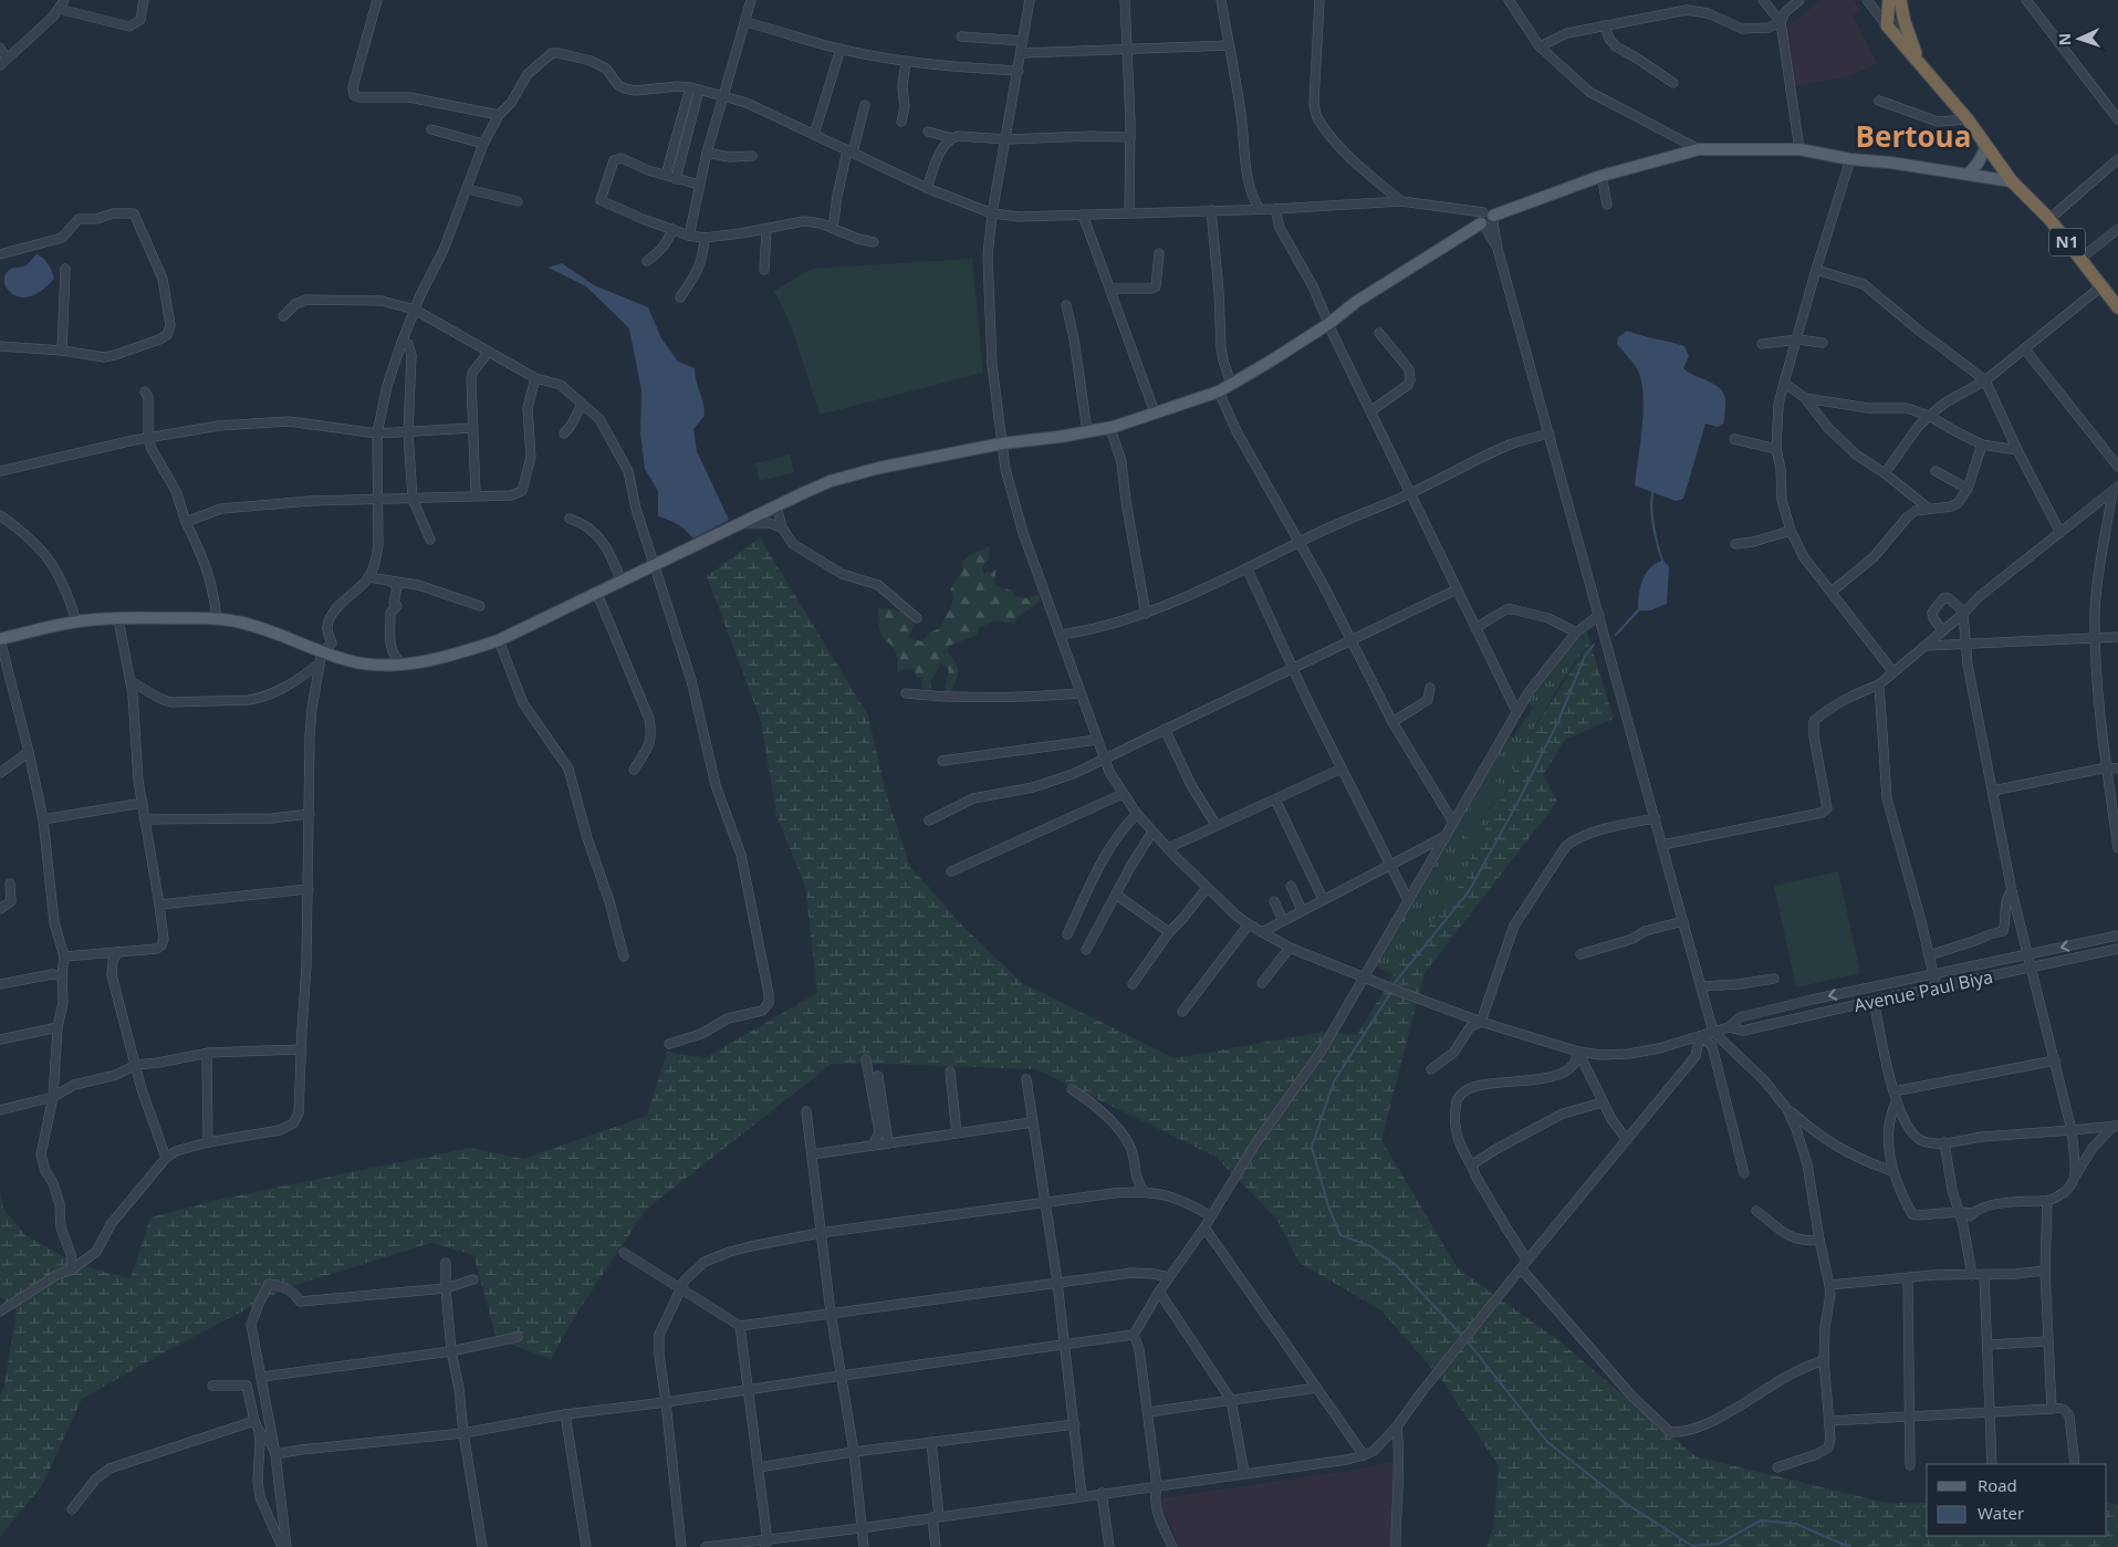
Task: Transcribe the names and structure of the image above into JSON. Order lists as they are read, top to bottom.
{
  "streets": {
    "highway": ["N1"],
    "street": ["Avenue Paul Biya"]
  },
  "districts": ["Bertoua"],
  "legend": ["Road", "Water"],
  "north": "left"
}
